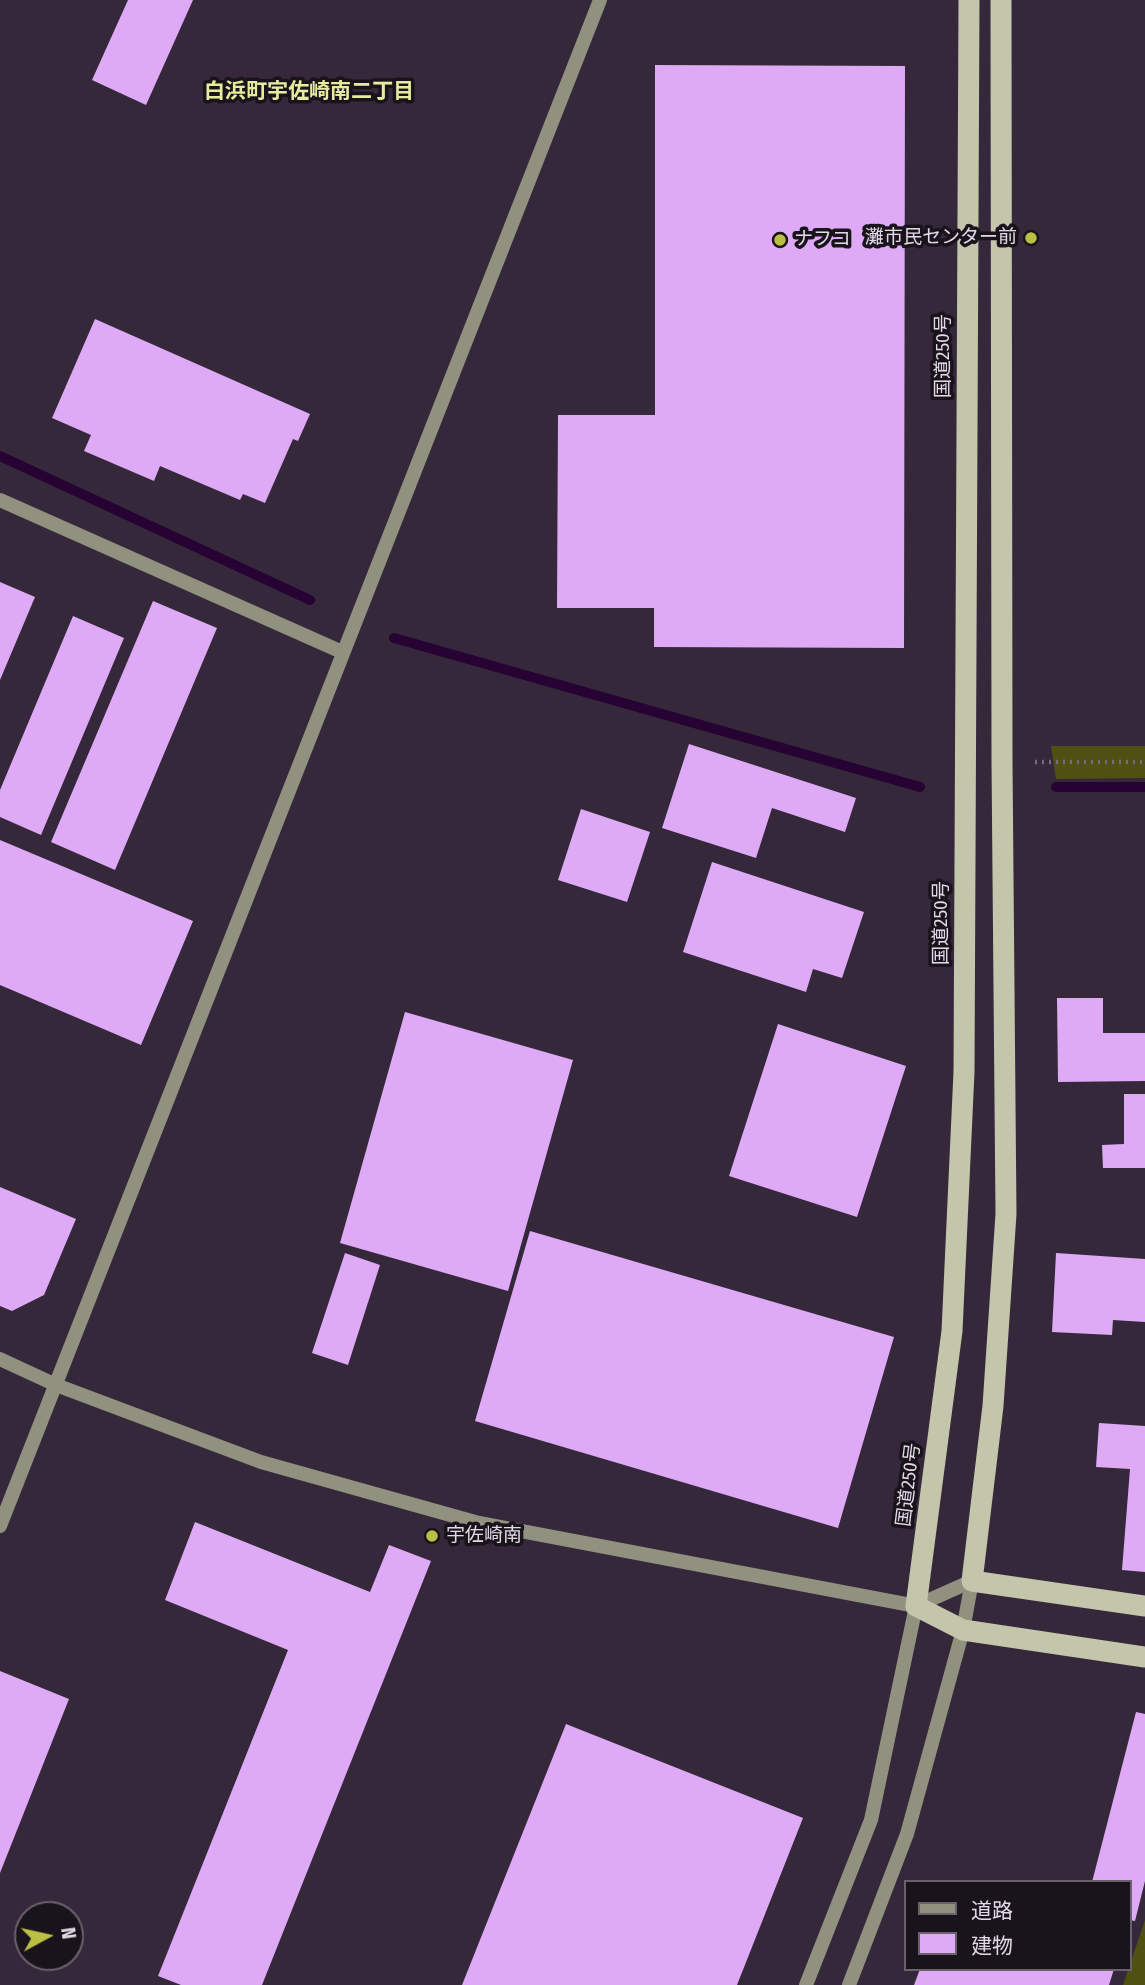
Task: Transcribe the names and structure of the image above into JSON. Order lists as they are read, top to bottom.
{
  "streets": {
    "highway": ["国道250号"]
  },
  "districts": ["白浜町宇佐崎南二丁目"],
  "places": ["灘市民センター前", "ナフコ", "宇佐崎南"],
  "legend": ["道路", "建物"],
  "north": "right"
}
